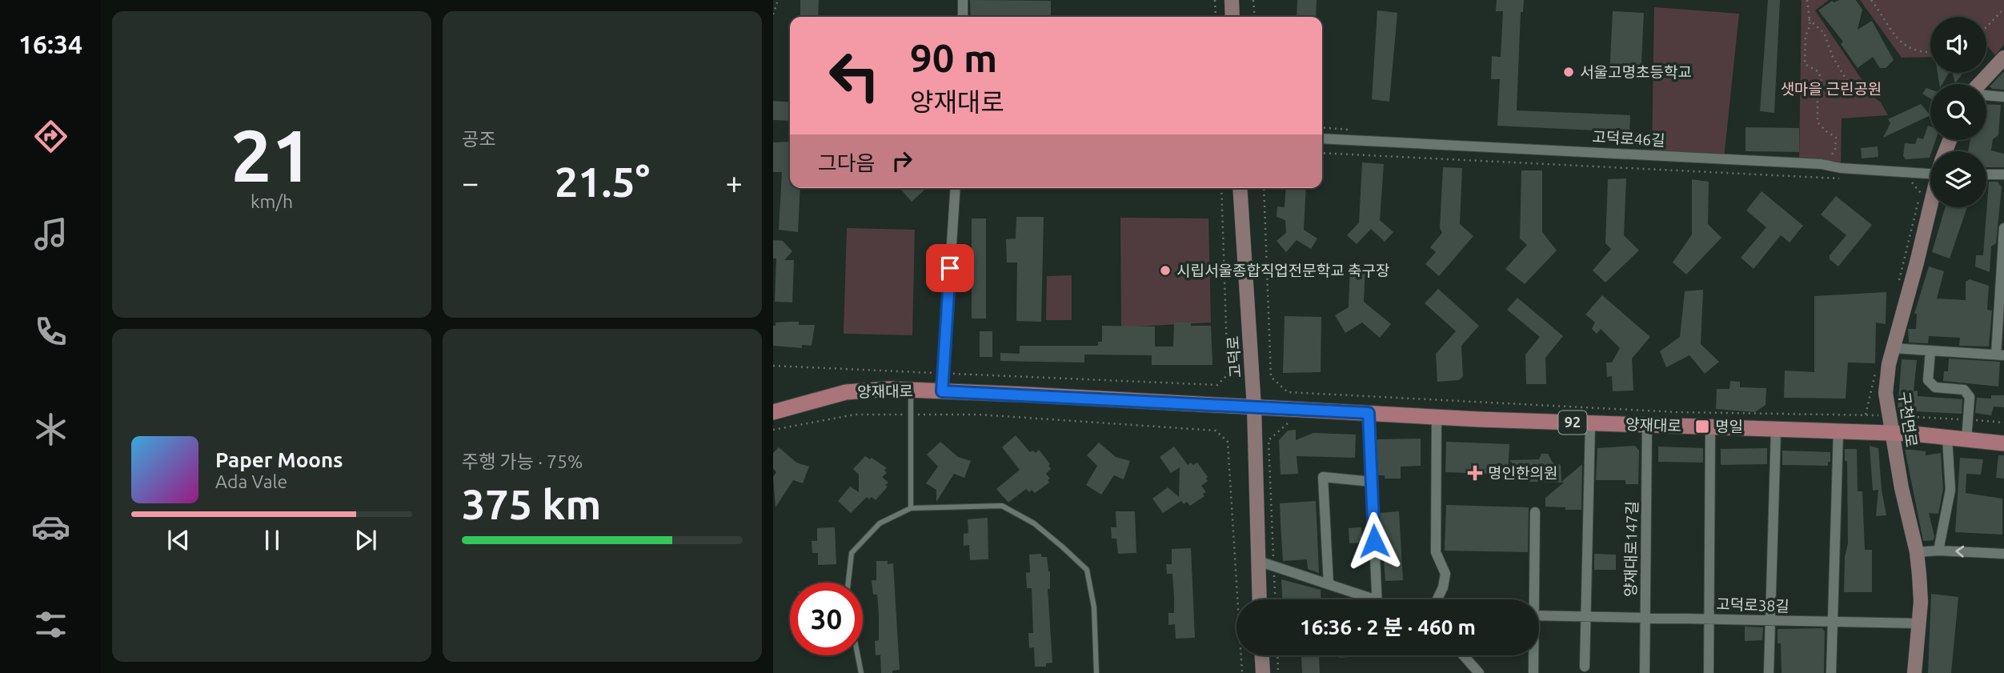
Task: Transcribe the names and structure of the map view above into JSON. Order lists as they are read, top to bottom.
{
  "streets": {
    "main road": [
      "고덕로",
      "양재대로",
      "구천면로",
      "92"
    ],
    "street": ["고덕로46길", "양재대로147길", "고덕로38길"]
  },
  "crossings": [
    ["고덕로", "양재대로"],
    ["양재대로", "구천면로"],
    ["양재대로", "양재대로147길"],
    ["구천면로", "고덕로38길"],
    ["양재대로147길", "고덕로38길"]
  ],
  "parks": ["샛마을 근린공원"],
  "places": {
    "other": ["서울고명초등학교", "시립서울종합직업전문학교 축구장"],
    "transit": ["명일"],
    "health": ["명인한의원"]
  },
  "page": {
    "tabs": "16:34",
    "tile": [
      ["21", "km/h"],
      "공조",
      ["주행 가능 · 75%", "375 km"]
    ],
    "turn": ["90 m", "양재대로"],
    "then": "그다음",
    "heat": ["−", "21.5°", "+"],
    "song": ["Paper Moons", "Ada Vale"],
    "limit": "30",
    "trip": "16:36 · 2 분 · 460 m"
  }
}
